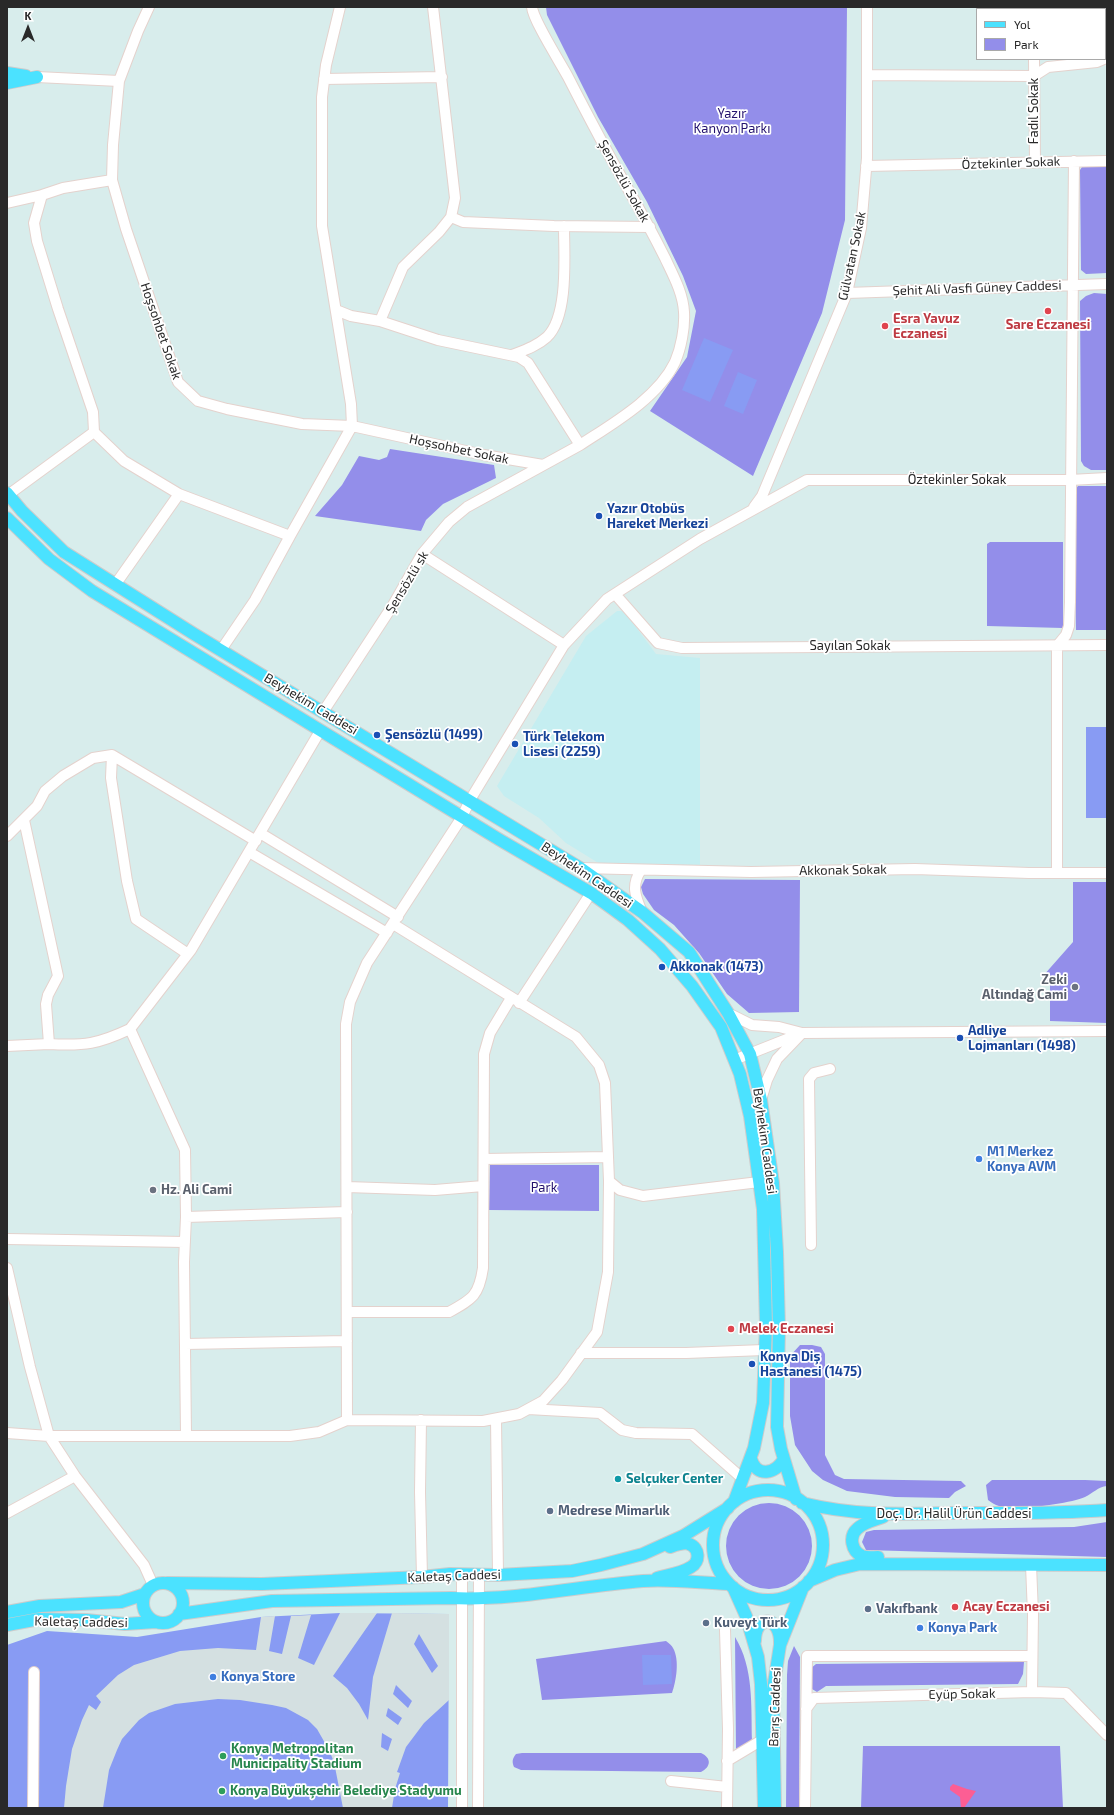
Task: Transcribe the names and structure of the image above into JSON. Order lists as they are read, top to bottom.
{
  "streets": {
    "main road": [
      "Beyhekim Caddesi",
      "Doç. Dr. Halil Ürün Caddesi",
      "Kaletaş Caddesi",
      "Barış Caddesi"
    ],
    "street": [
      "Fadıl Sokak",
      "Öztekinler Sokak",
      "Şensözlü Sokak",
      "Gülvatan Sokak",
      "Şehit Ali Vasfi Güney Caddesi",
      "Hoşsohbet Sokak",
      "Şensözlü sk",
      "Sayılan Sokak",
      "Akkonak Sokak",
      "Eyüp Sokak"
    ]
  },
  "crossings": [
    ["Fadıl Sokak", "Öztekinler Sokak"],
    ["Öztekinler Sokak", "Gülvatan Sokak"],
    ["Şensözlü Sokak", "Şensözlü sk"],
    ["Gülvatan Sokak", "Şehit Ali Vasfi Güney Caddesi"],
    ["Hoşsohbet Sokak", "Şensözlü sk"],
    ["Şensözlü sk", "Beyhekim Caddesi"],
    ["Beyhekim Caddesi", "Akkonak Sokak"],
    ["Beyhekim Caddesi", "Doç. Dr. Halil Ürün Caddesi"],
    ["Beyhekim Caddesi", "Kaletaş Caddesi"],
    ["Beyhekim Caddesi", "Barış Caddesi"],
    ["Doç. Dr. Halil Ürün Caddesi", "Kaletaş Caddesi"],
    ["Doç. Dr. Halil Ürün Caddesi", "Barış Caddesi"],
    ["Kaletaş Caddesi", "Barış Caddesi"]
  ],
  "parks": ["Yazır Kanyon Parkı", "Park"],
  "places": [
    "Sare Eczanesi",
    "Esra Yavuz Eczanesi",
    "Yazır Otobüs Hareket Merkezi",
    "Şensözlü (1499)",
    "Türk Telekom Lisesi (2259)",
    "Akkonak (1473)",
    "Zeki Altındağ Cami",
    "Adliye Lojmanları (1498)",
    "M1 Merkez Konya AVM",
    "Hz. Ali Cami",
    "Melek Eczanesi",
    "Konya Diş Hastanesi (1475)",
    "Selçuker Center",
    "Medrese Mimarlık",
    "Acay Eczanesi",
    "Vakıfbank",
    "Kuveyt Türk",
    "Konya Park",
    "Konya Store",
    "Konya Metropolitan Municipality Stadium",
    "Konya Büyükşehir Belediye Stadyumu"
  ],
  "legend": ["Yol", "Park"],
  "north": "top"
}
